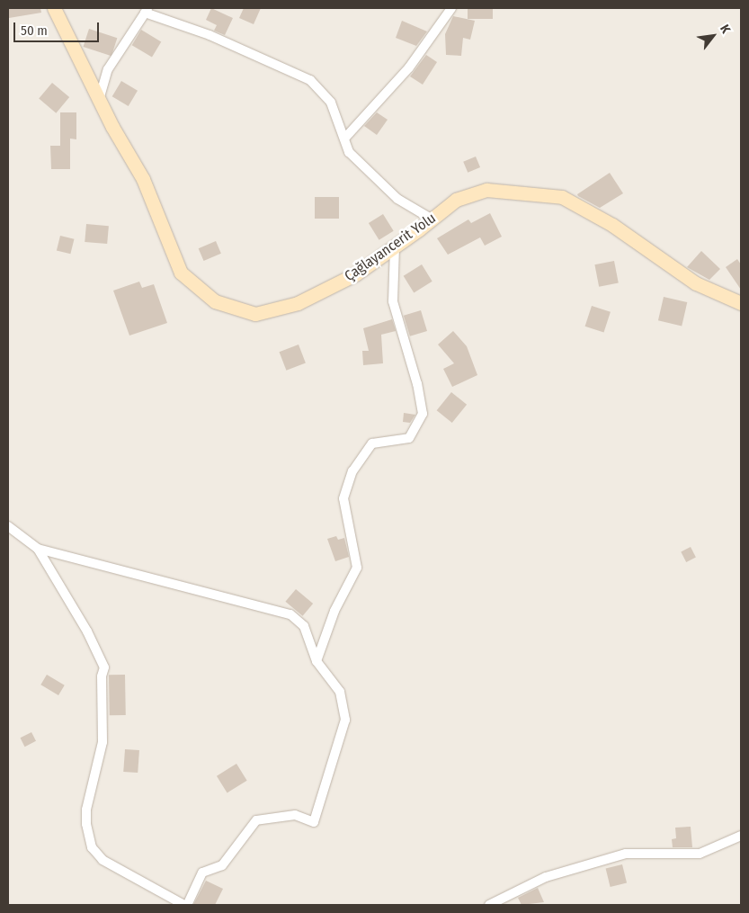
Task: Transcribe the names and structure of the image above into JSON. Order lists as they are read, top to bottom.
{
  "streets": {
    "main road": ["Çağlayancerit Yolu"]
  },
  "scale_bar": "50 m",
  "north": "top right"
}
